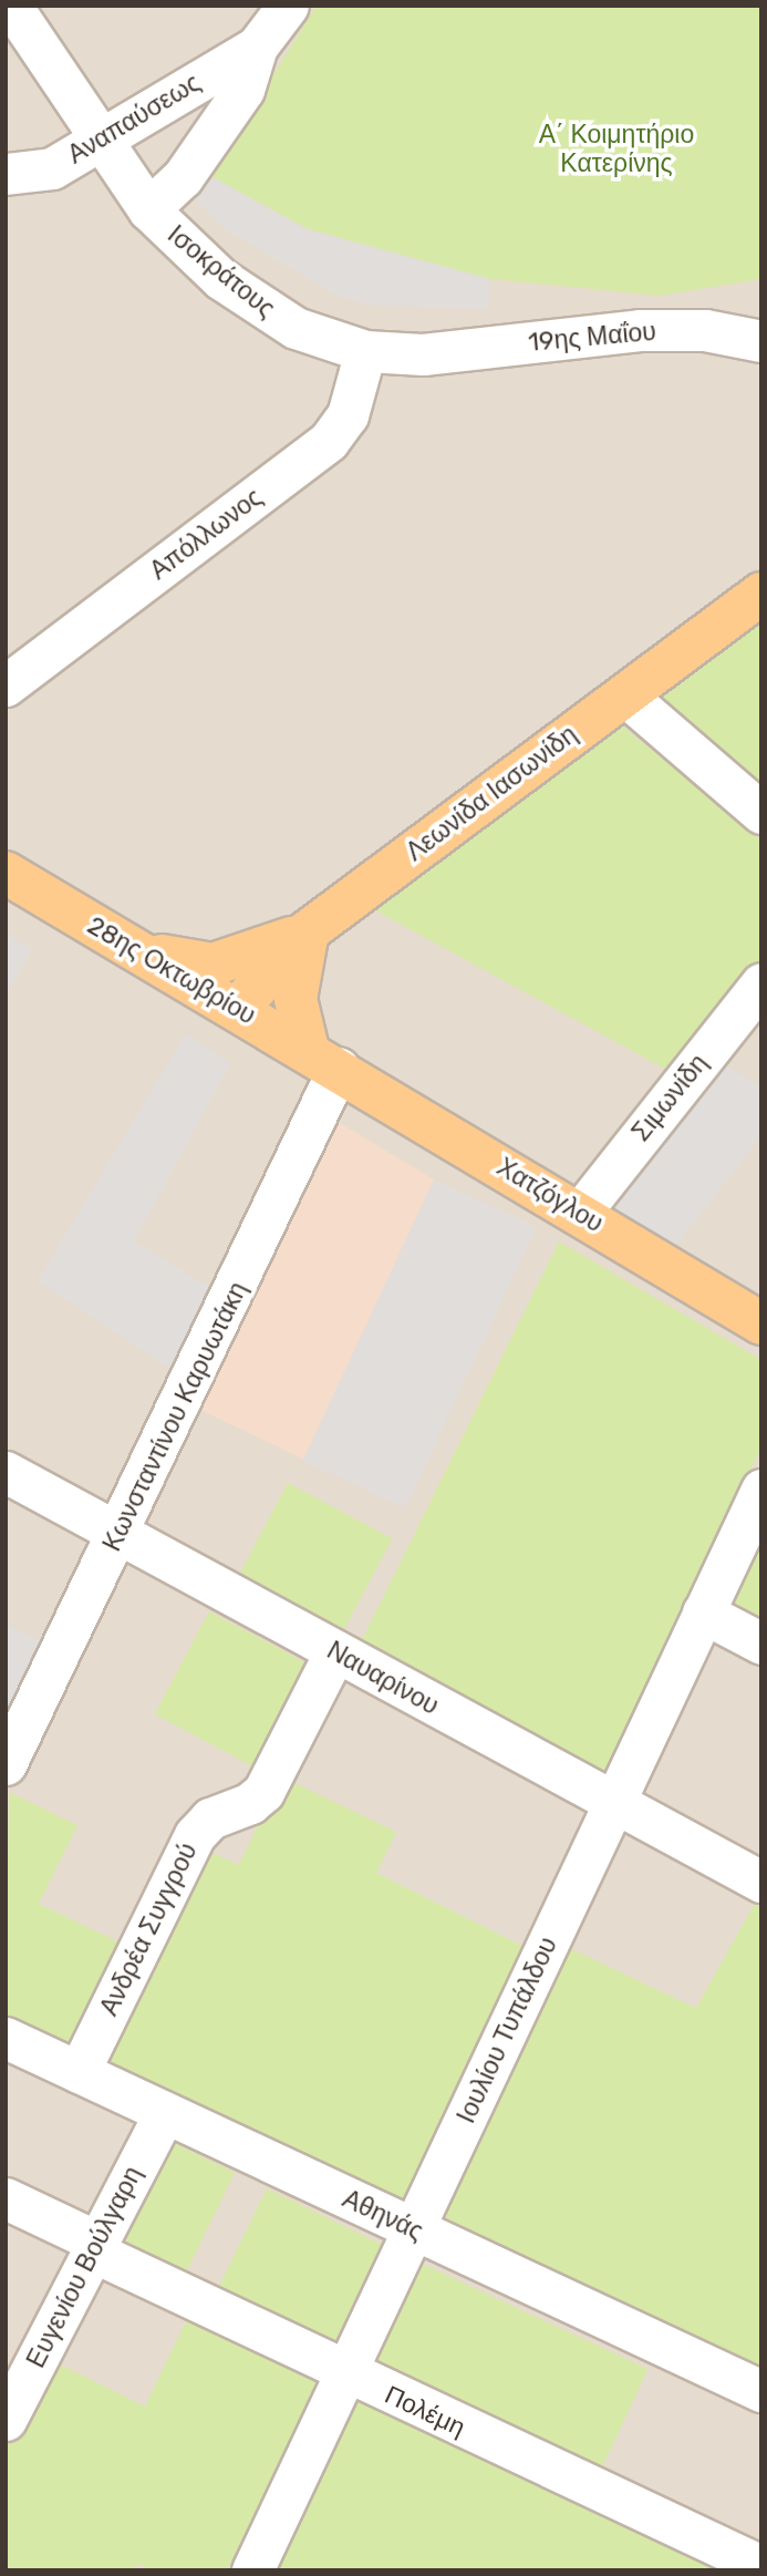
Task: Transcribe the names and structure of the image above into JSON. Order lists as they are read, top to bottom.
{
  "streets": {
    "main road": ["Λεωνίδα Ιασωνίδη", "28ης Οκτωβρίου", "Χατζόγλου"],
    "street": [
      "Αναπαύσεως",
      "Ισοκράτους",
      "19ης Μαΐου",
      "Απόλλωνος",
      "Σιμωνίδη",
      "Κωνσταντίνου Καρυωτάκη",
      "Ναυαρίνου",
      "Ανδρέα Συγγρού",
      "Ιουλίου Τυπάλδου",
      "Αθηνάς",
      "Ευγενίου Βούλγαρη",
      "Πολέμη"
    ]
  },
  "crossings": [
    ["Αναπαύσεως", "Ισοκράτους"],
    ["Ισοκράτους", "19ης Μαΐου"],
    ["Ισοκράτους", "Απόλλωνος"],
    ["Λεωνίδα Ιασωνίδη", "28ης Οκτωβρίου"],
    ["28ης Οκτωβρίου", "Χατζόγλου"],
    ["28ης Οκτωβρίου", "Κωνσταντίνου Καρυωτάκη"],
    ["Σιμωνίδη", "Χατζόγλου"],
    ["Χατζόγλου", "Κωνσταντίνου Καρυωτάκη"],
    ["Κωνσταντίνου Καρυωτάκη", "Ναυαρίνου"],
    ["Ναυαρίνου", "Ανδρέα Συγγρού"],
    ["Ναυαρίνου", "Ιουλίου Τυπάλδου"],
    ["Ανδρέα Συγγρού", "Αθηνάς"],
    ["Ιουλίου Τυπάλδου", "Αθηνάς"],
    ["Ιουλίου Τυπάλδου", "Πολέμη"],
    ["Αθηνάς", "Ευγενίου Βούλγαρη"],
    ["Ευγενίου Βούλγαρη", "Πολέμη"]
  ],
  "parks": ["Α΄ Κοιμητήριο Κατερίνης"]
}
